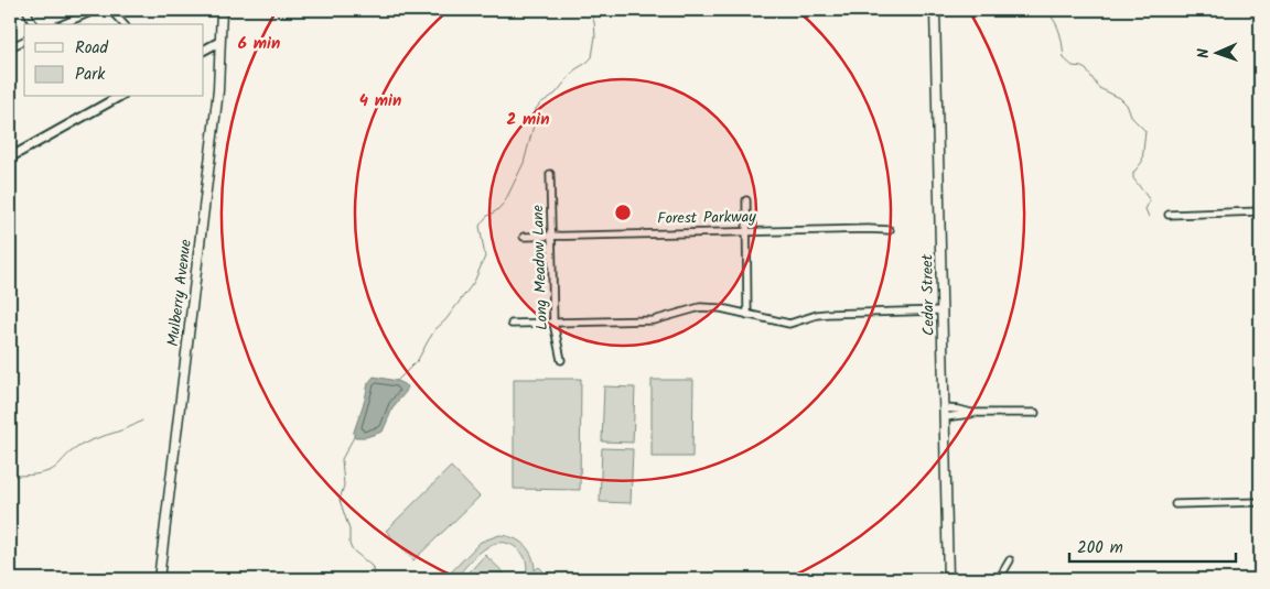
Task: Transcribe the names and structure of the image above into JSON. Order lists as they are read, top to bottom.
{
  "streets": {
    "main road": ["Mulberry Avenue", "Cedar Street"],
    "street": ["Forest Parkway", "Long Meadow Lane"]
  },
  "crossings": [
    ["Forest Parkway", "Long Meadow Lane"]
  ],
  "legend": ["Road", "Park"],
  "scale_bar": "200 m",
  "north": "left",
  "rings": ["6 min", "4 min", "2 min"]
}
